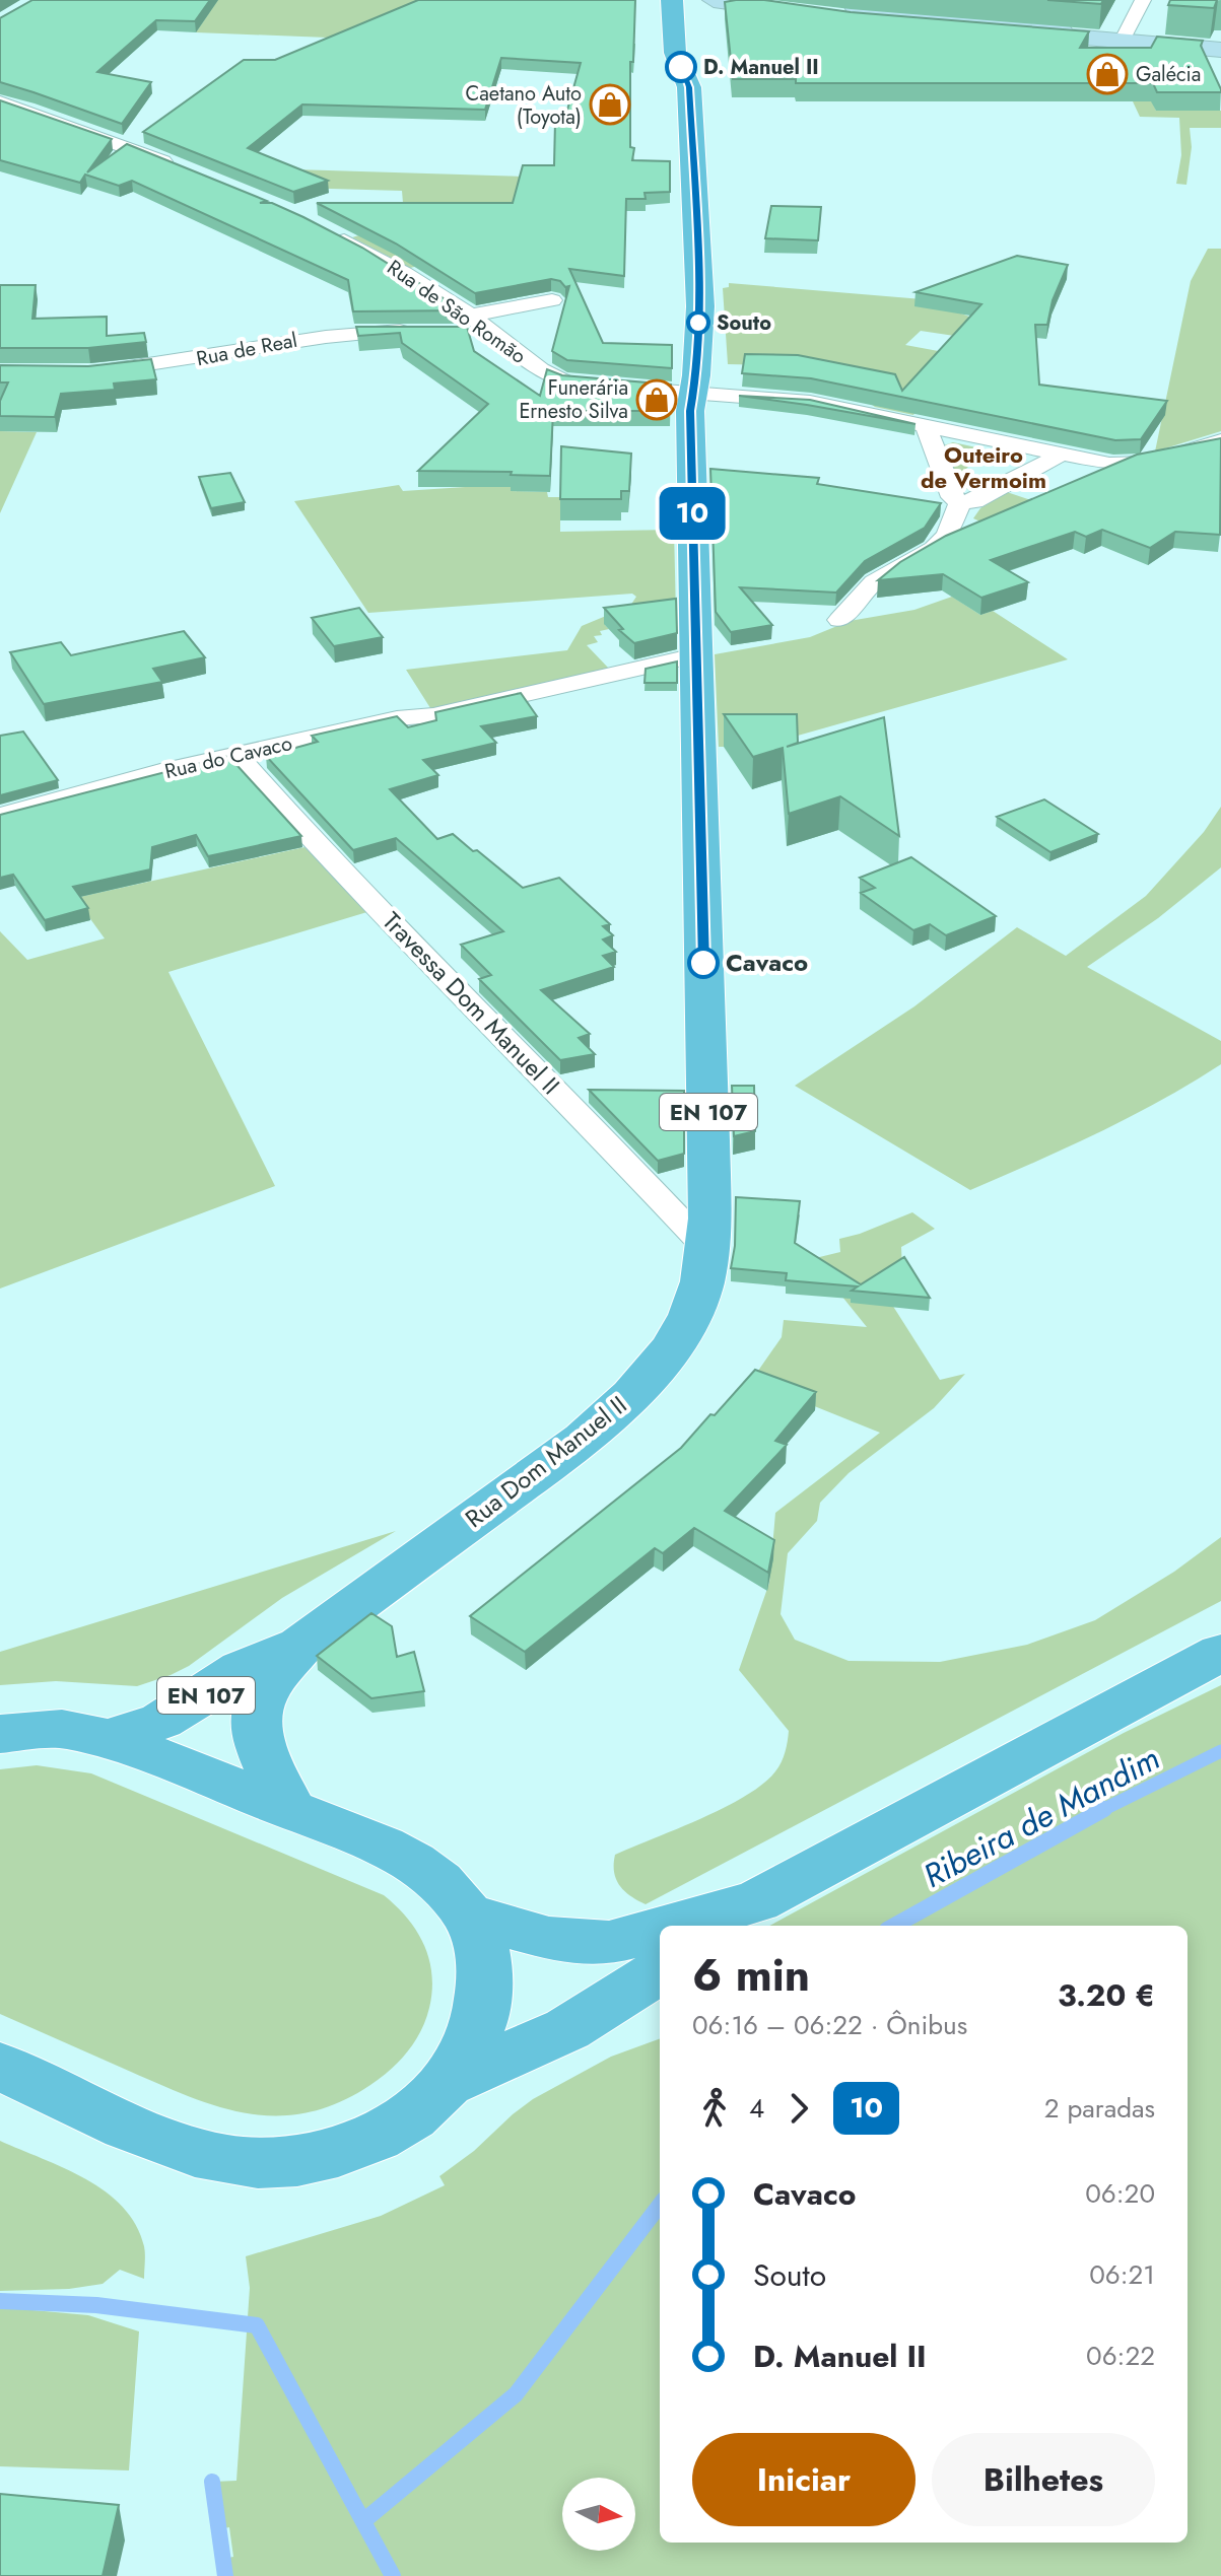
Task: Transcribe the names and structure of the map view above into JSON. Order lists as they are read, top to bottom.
{
  "streets": {
    "main road": ["EN 107", "Rua Dom Manuel II"],
    "street": [
      "Rua de São Romão",
      "Rua de Real",
      "Rua do Cavaco",
      "Travessa Dom Manuel II"
    ]
  },
  "crossings": [
    ["Rua de São Romão", "EN 107"],
    ["Rua de São Romão", "Rua Dom Manuel II"],
    ["Rua do Cavaco", "Travessa Dom Manuel II"],
    ["Rua do Cavaco", "Rua Dom Manuel II"],
    ["Travessa Dom Manuel II", "Rua Dom Manuel II"],
    ["EN 107", "Rua Dom Manuel II"]
  ],
  "districts": ["Outeiro de Vermoim"],
  "water": ["Ribeira de Mandim"],
  "places": {
    "other": ["D. Manuel II", "Souto", "Cavaco"],
    "shop": ["Galécia", "Caetano Auto (Toyota)", "Funerária Ernesto Silva"]
  },
  "lines": ["bus line 10"],
  "north": "right",
  "page": {
    "on_map": "10",
    "heading": ["6 min", "06:16 – 06:22 · Ônibus", "3.20 €"],
    "legs": ["4", "10", "2 paradas"],
    "list": [
      {
        "name": "Cavaco",
        "value": "06:20"
      },
      {
        "name": "Souto",
        "value": "06:21"
      },
      {
        "name": "D. Manuel II",
        "value": "06:22"
      }
    ],
    "buttons": ["Iniciar", "Bilhetes"]
  }
}
